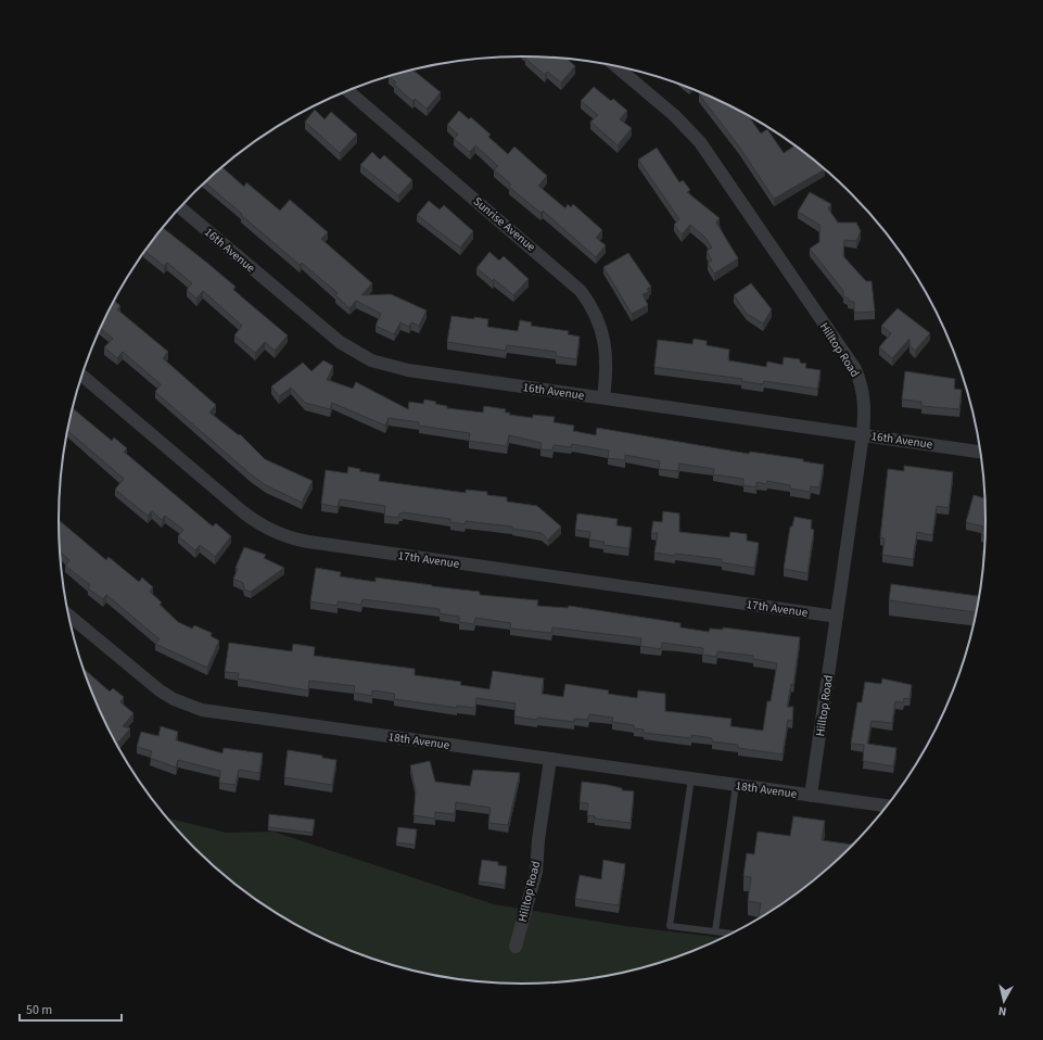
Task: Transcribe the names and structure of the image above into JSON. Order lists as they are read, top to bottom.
{
  "streets": {
    "street": [
      "Sunrise Avenue",
      "16th Avenue",
      "Hilltop Road",
      "17th Avenue",
      "18th Avenue"
    ]
  },
  "crossings": [
    ["Sunrise Avenue", "16th Avenue"],
    ["16th Avenue", "Hilltop Road"],
    ["Hilltop Road", "17th Avenue"],
    ["Hilltop Road", "18th Avenue"]
  ],
  "scale_bar": "50 m",
  "north": "bottom"
}
